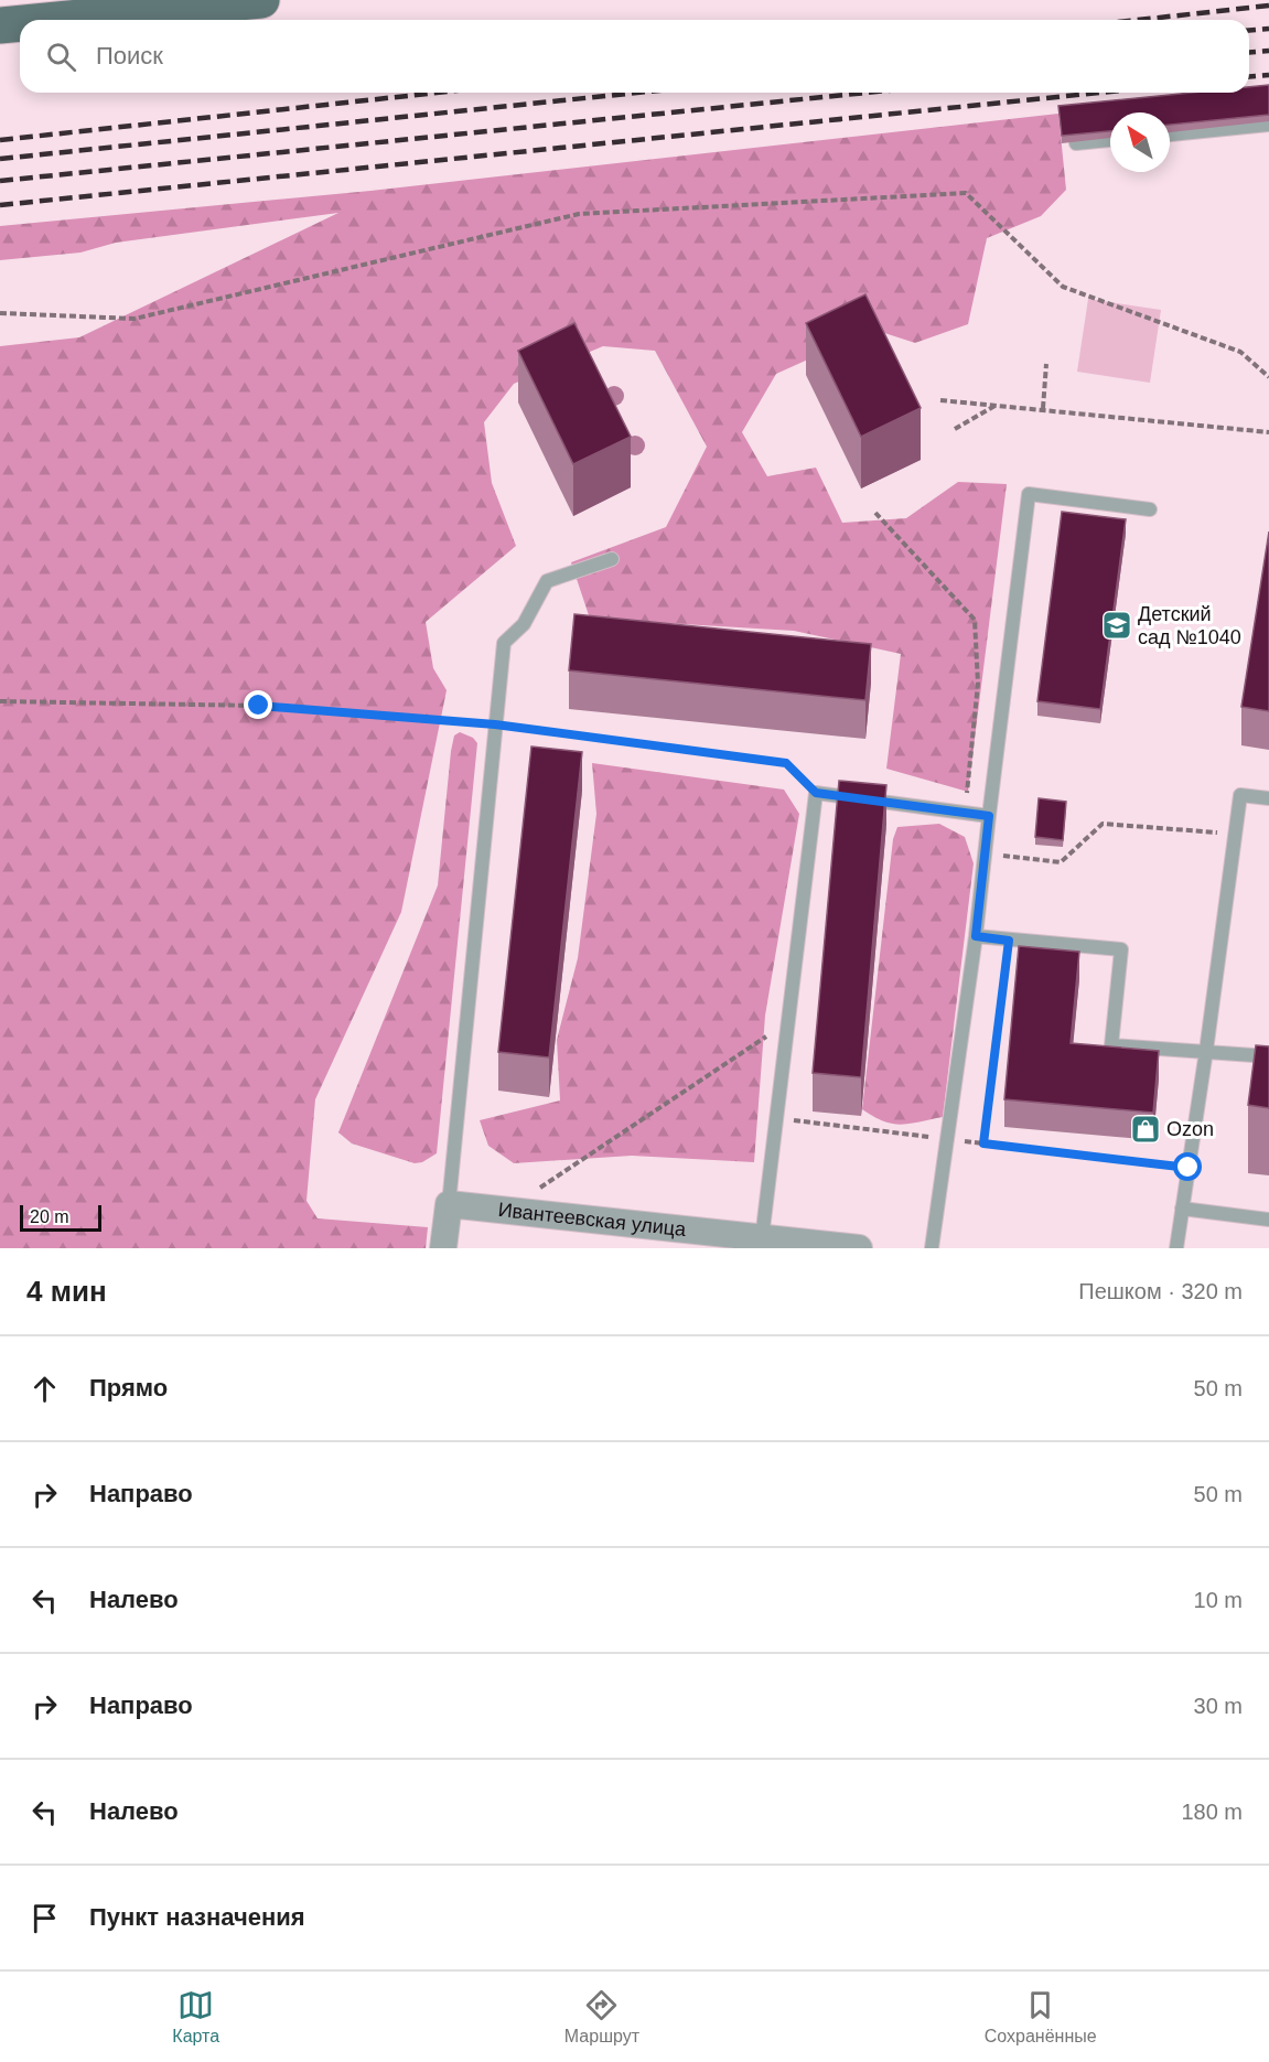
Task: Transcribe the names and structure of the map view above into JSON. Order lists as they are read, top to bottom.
{
  "streets": {
    "street": ["Ивантеевская улица"]
  },
  "places": {
    "school or university": ["Детский сад №1040"],
    "shop": ["Ozon"]
  },
  "scale_bar": "20 m",
  "north": "top left",
  "page": {
    "search": "Поиск",
    "scale": "20 m",
    "heading": ["4 мин", "Пешком · 320 m"],
    "list": [
      ["Прямо", "50 m"],
      ["Направо", "50 m"],
      ["Налево", "10 m"],
      ["Направо", "30 m"],
      ["Налево", "180 m"],
      "Пункт назначения"
    ],
    "nav": ["Карта", "Маршрут", "Сохранённые"]
  }
}
